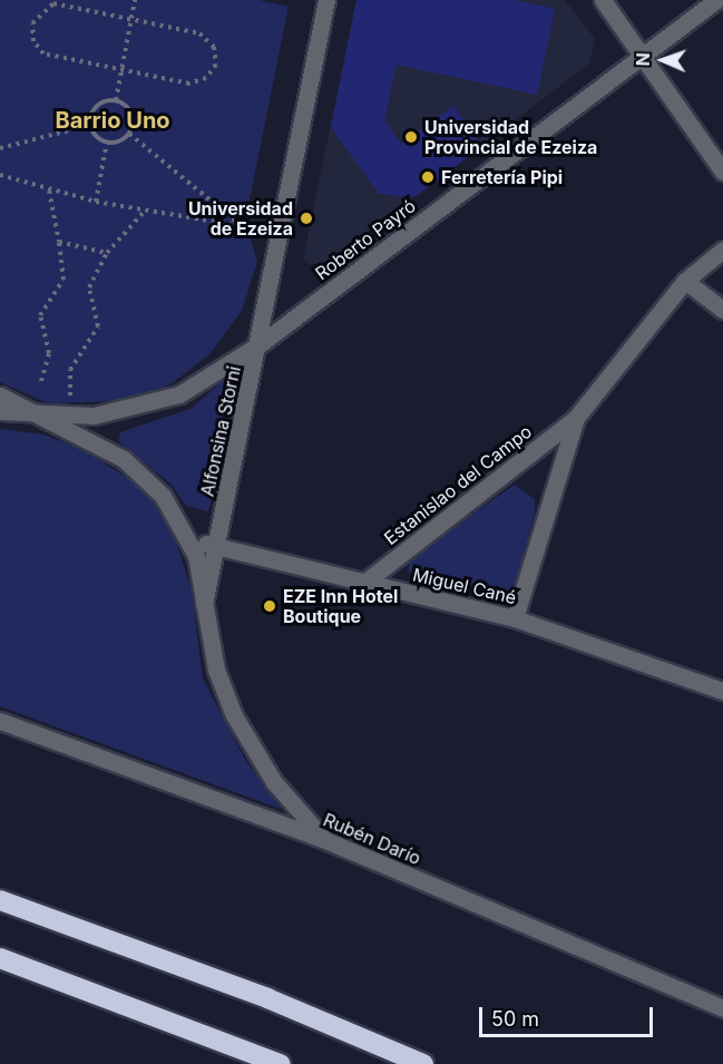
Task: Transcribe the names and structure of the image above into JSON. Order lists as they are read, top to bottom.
{
  "streets": {
    "street": [
      "Roberto Payró",
      "Alfonsina Storni",
      "Estanislao del Campo",
      "Miguel Cané",
      "Rubén Darío"
    ]
  },
  "crossings": [
    ["Roberto Payró", "Alfonsina Storni"],
    ["Alfonsina Storni", "Miguel Cané"],
    ["Alfonsina Storni", "Rubén Darío"],
    ["Estanislao del Campo", "Miguel Cané"]
  ],
  "districts": ["Barrio Uno"],
  "places": [
    "Universidad Provincial de Ezeiza",
    "Ferretería Pipi",
    "Universidad de Ezeiza",
    "EZE Inn Hotel Boutique"
  ],
  "scale_bar": "50 m",
  "north": "left"
}
